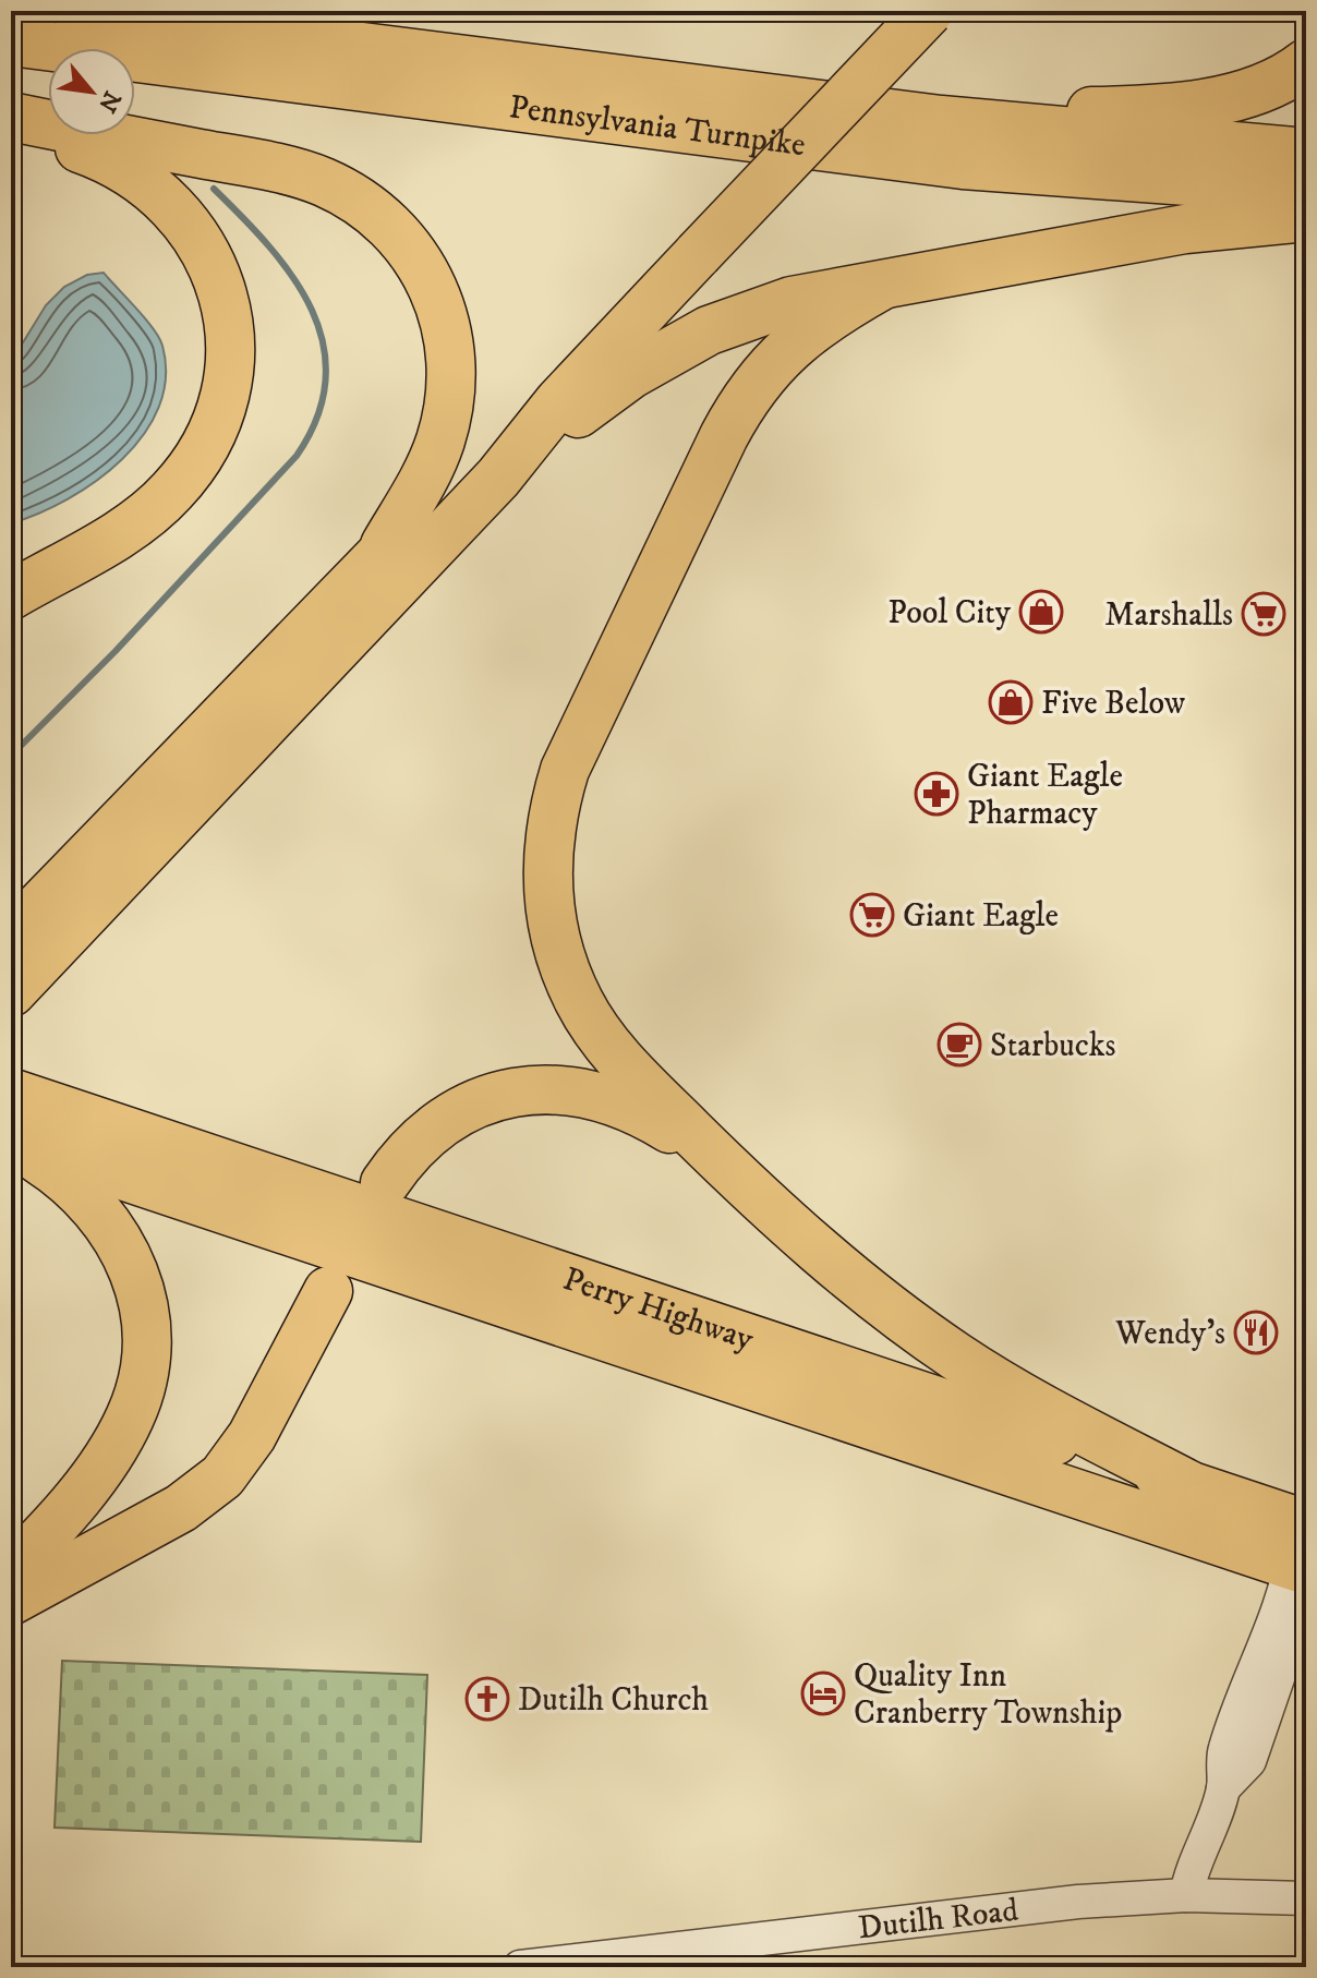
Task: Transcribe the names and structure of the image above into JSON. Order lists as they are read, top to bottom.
{
  "streets": {
    "highway": ["Pennsylvania Turnpike", "Perry Highway"],
    "street": ["Dutilh Road"]
  },
  "places": {
    "shop": ["Pool City", "Five Below"],
    "supermarket": ["Marshalls", "Giant Eagle"],
    "pharmacy": ["Giant Eagle Pharmacy"],
    "cafe": ["Starbucks"],
    "restaurant": ["Wendy's"],
    "hotel": ["Quality Inn Cranberry Township"],
    "church": ["Dutilh Church"]
  },
  "north": "bottom right"
}
